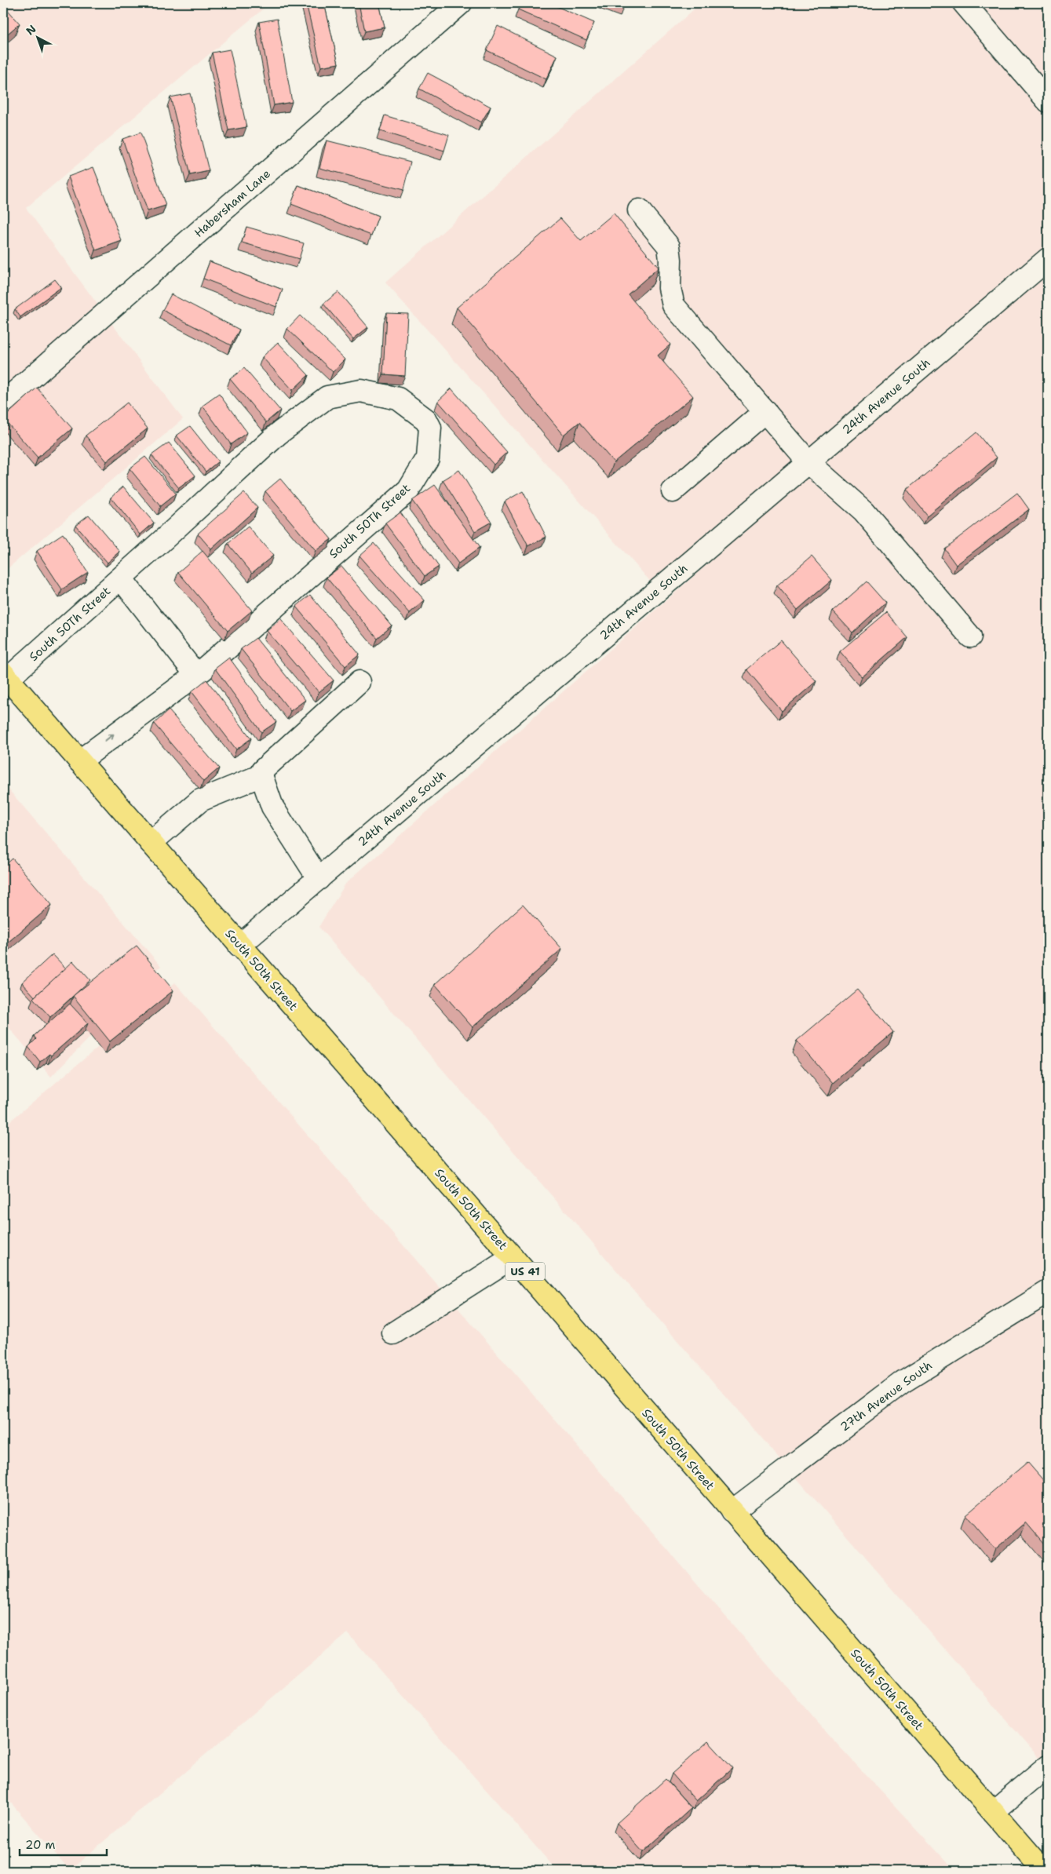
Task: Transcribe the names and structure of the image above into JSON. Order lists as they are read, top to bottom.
{
  "streets": {
    "main road": ["South 50th Street", "US 41"],
    "street": [
      "Habersham Lane",
      "24th Avenue South",
      "South 50Th Street",
      "27th Avenue South"
    ]
  },
  "crossings": [
    ["24th Avenue South", "South 50th Street"],
    ["South 50Th Street", "South 50th Street"],
    ["South 50th Street", "27th Avenue South"]
  ],
  "scale_bar": "20 m",
  "north": "top left"
}
